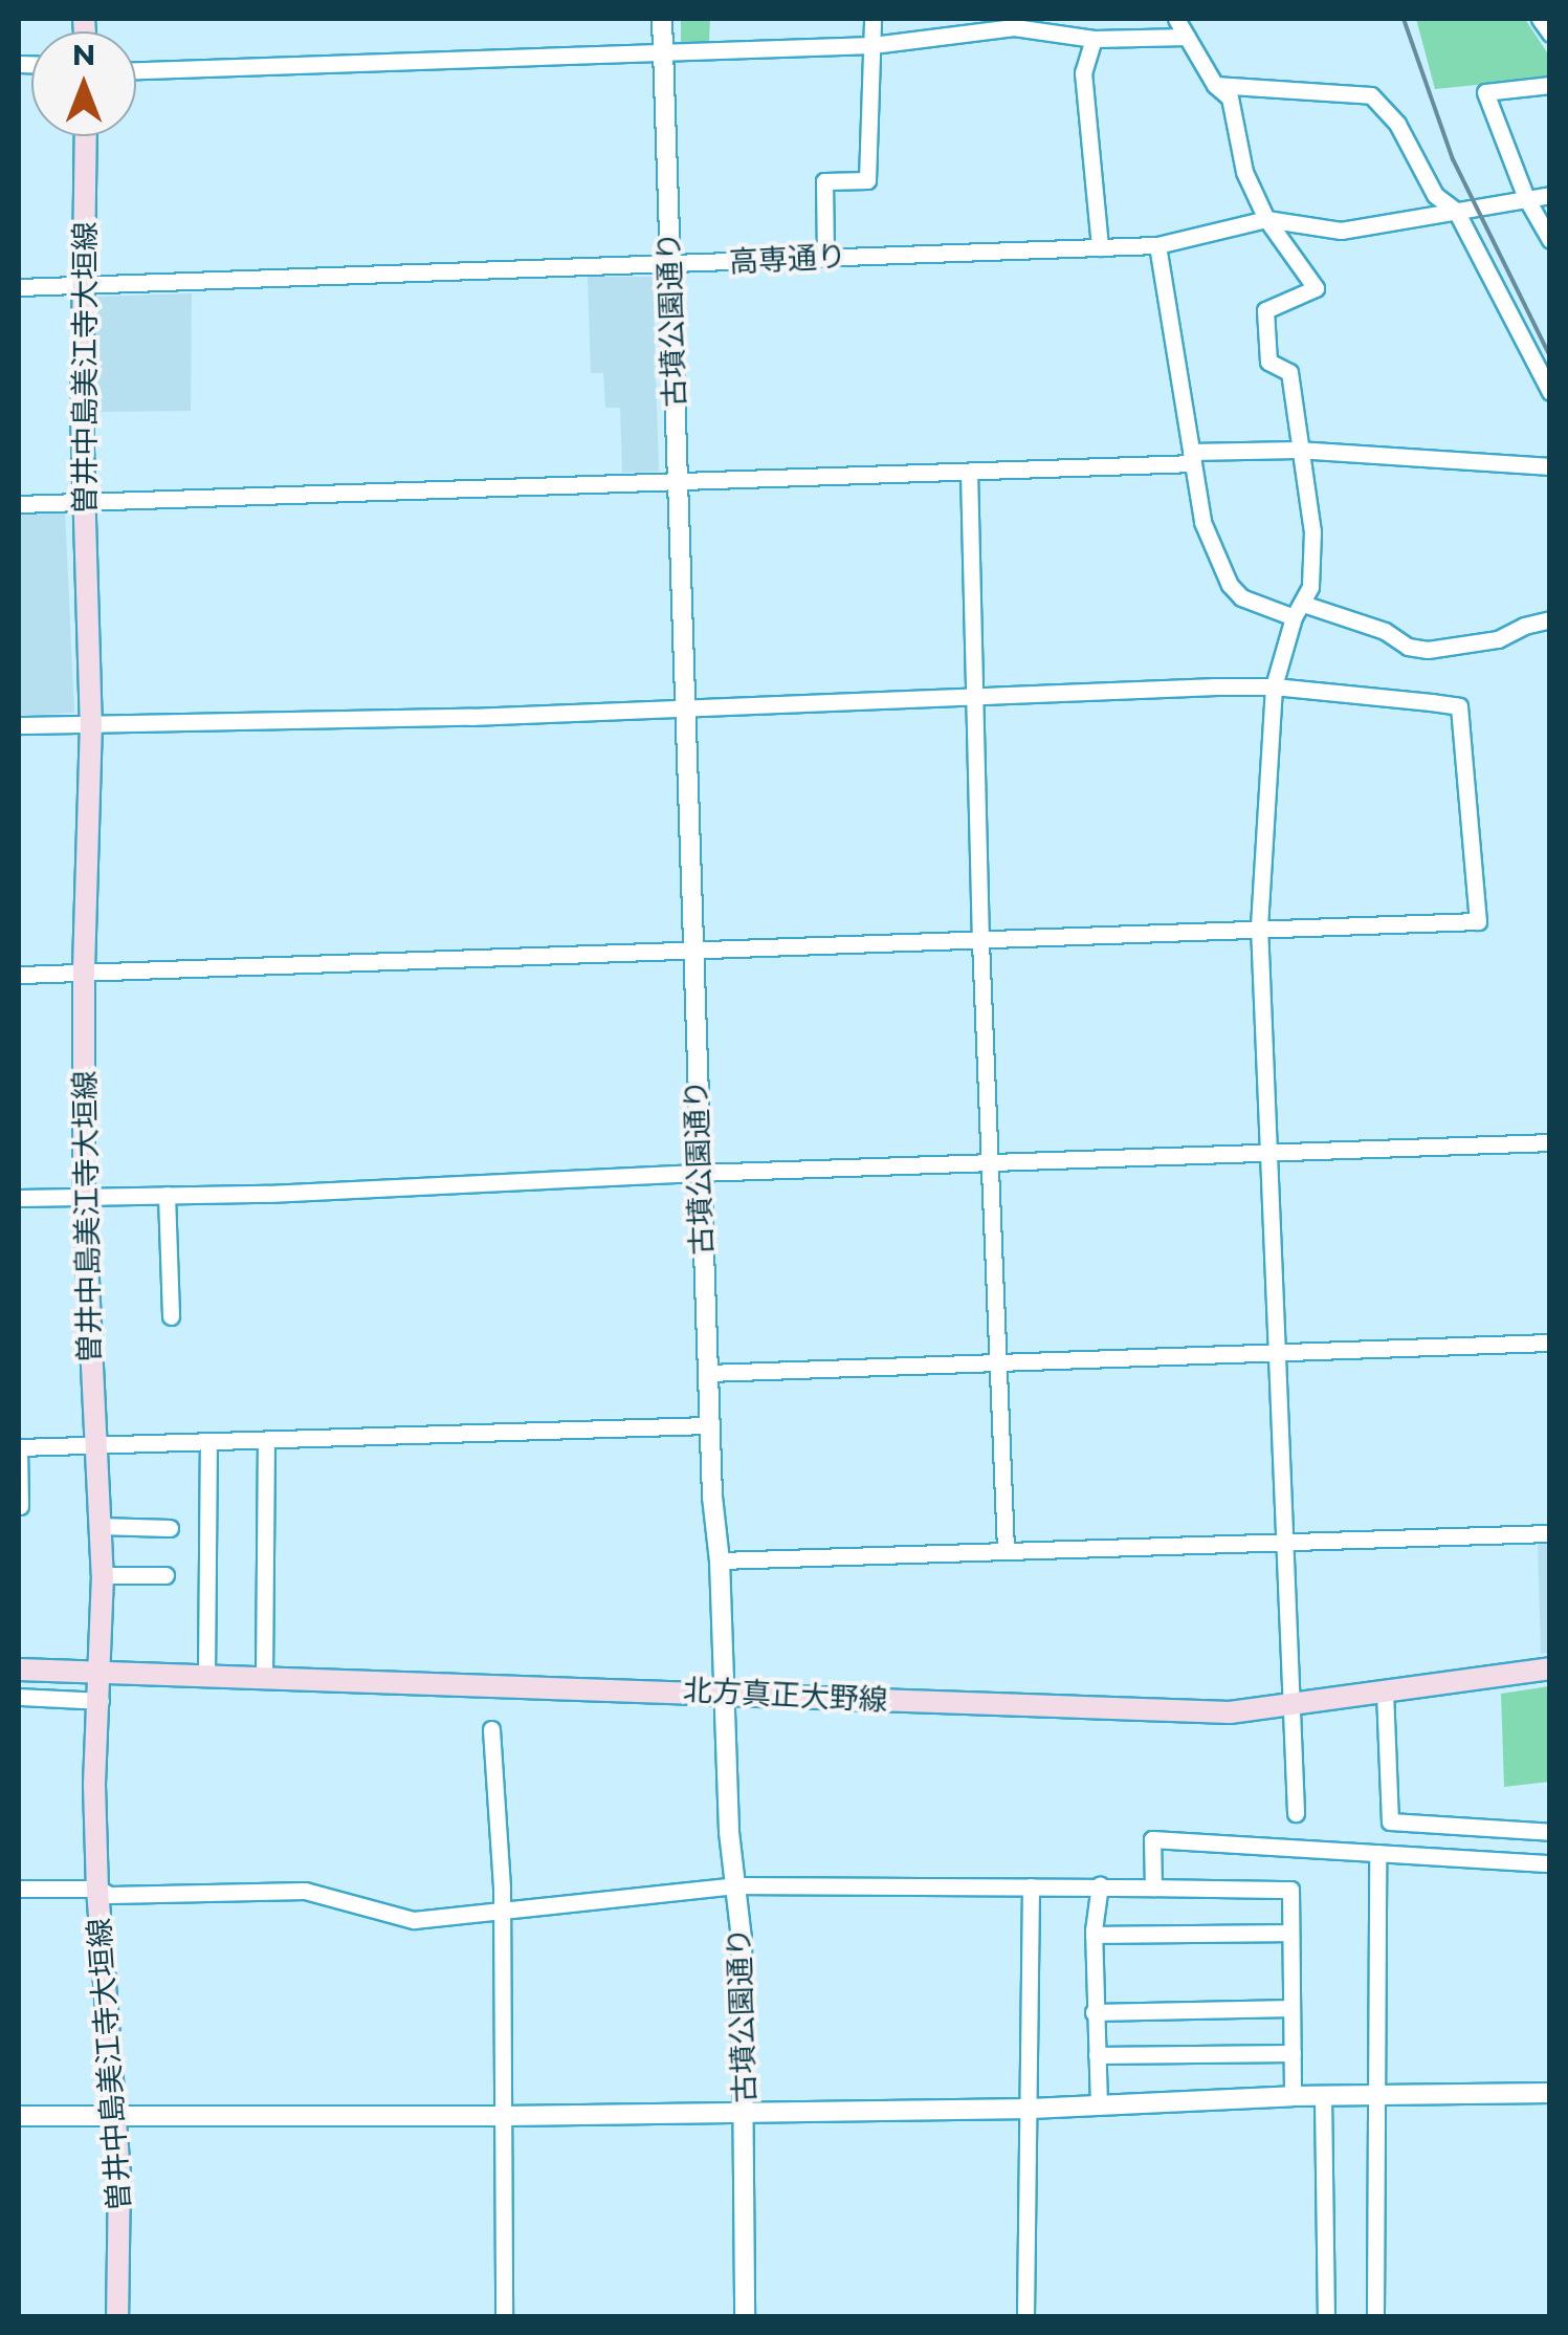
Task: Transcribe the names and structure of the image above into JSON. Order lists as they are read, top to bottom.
{
  "streets": {
    "main road": ["曽井中島美江寺大垣線", "北方真正大野線"],
    "street": ["高専通り", "古墳公園通り"]
  },
  "crossings": [
    ["高専通り", "古墳公園通り"],
    ["高専通り", "曽井中島美江寺大垣線"],
    ["古墳公園通り", "北方真正大野線"],
    ["曽井中島美江寺大垣線", "北方真正大野線"]
  ],
  "north": "top"
}
